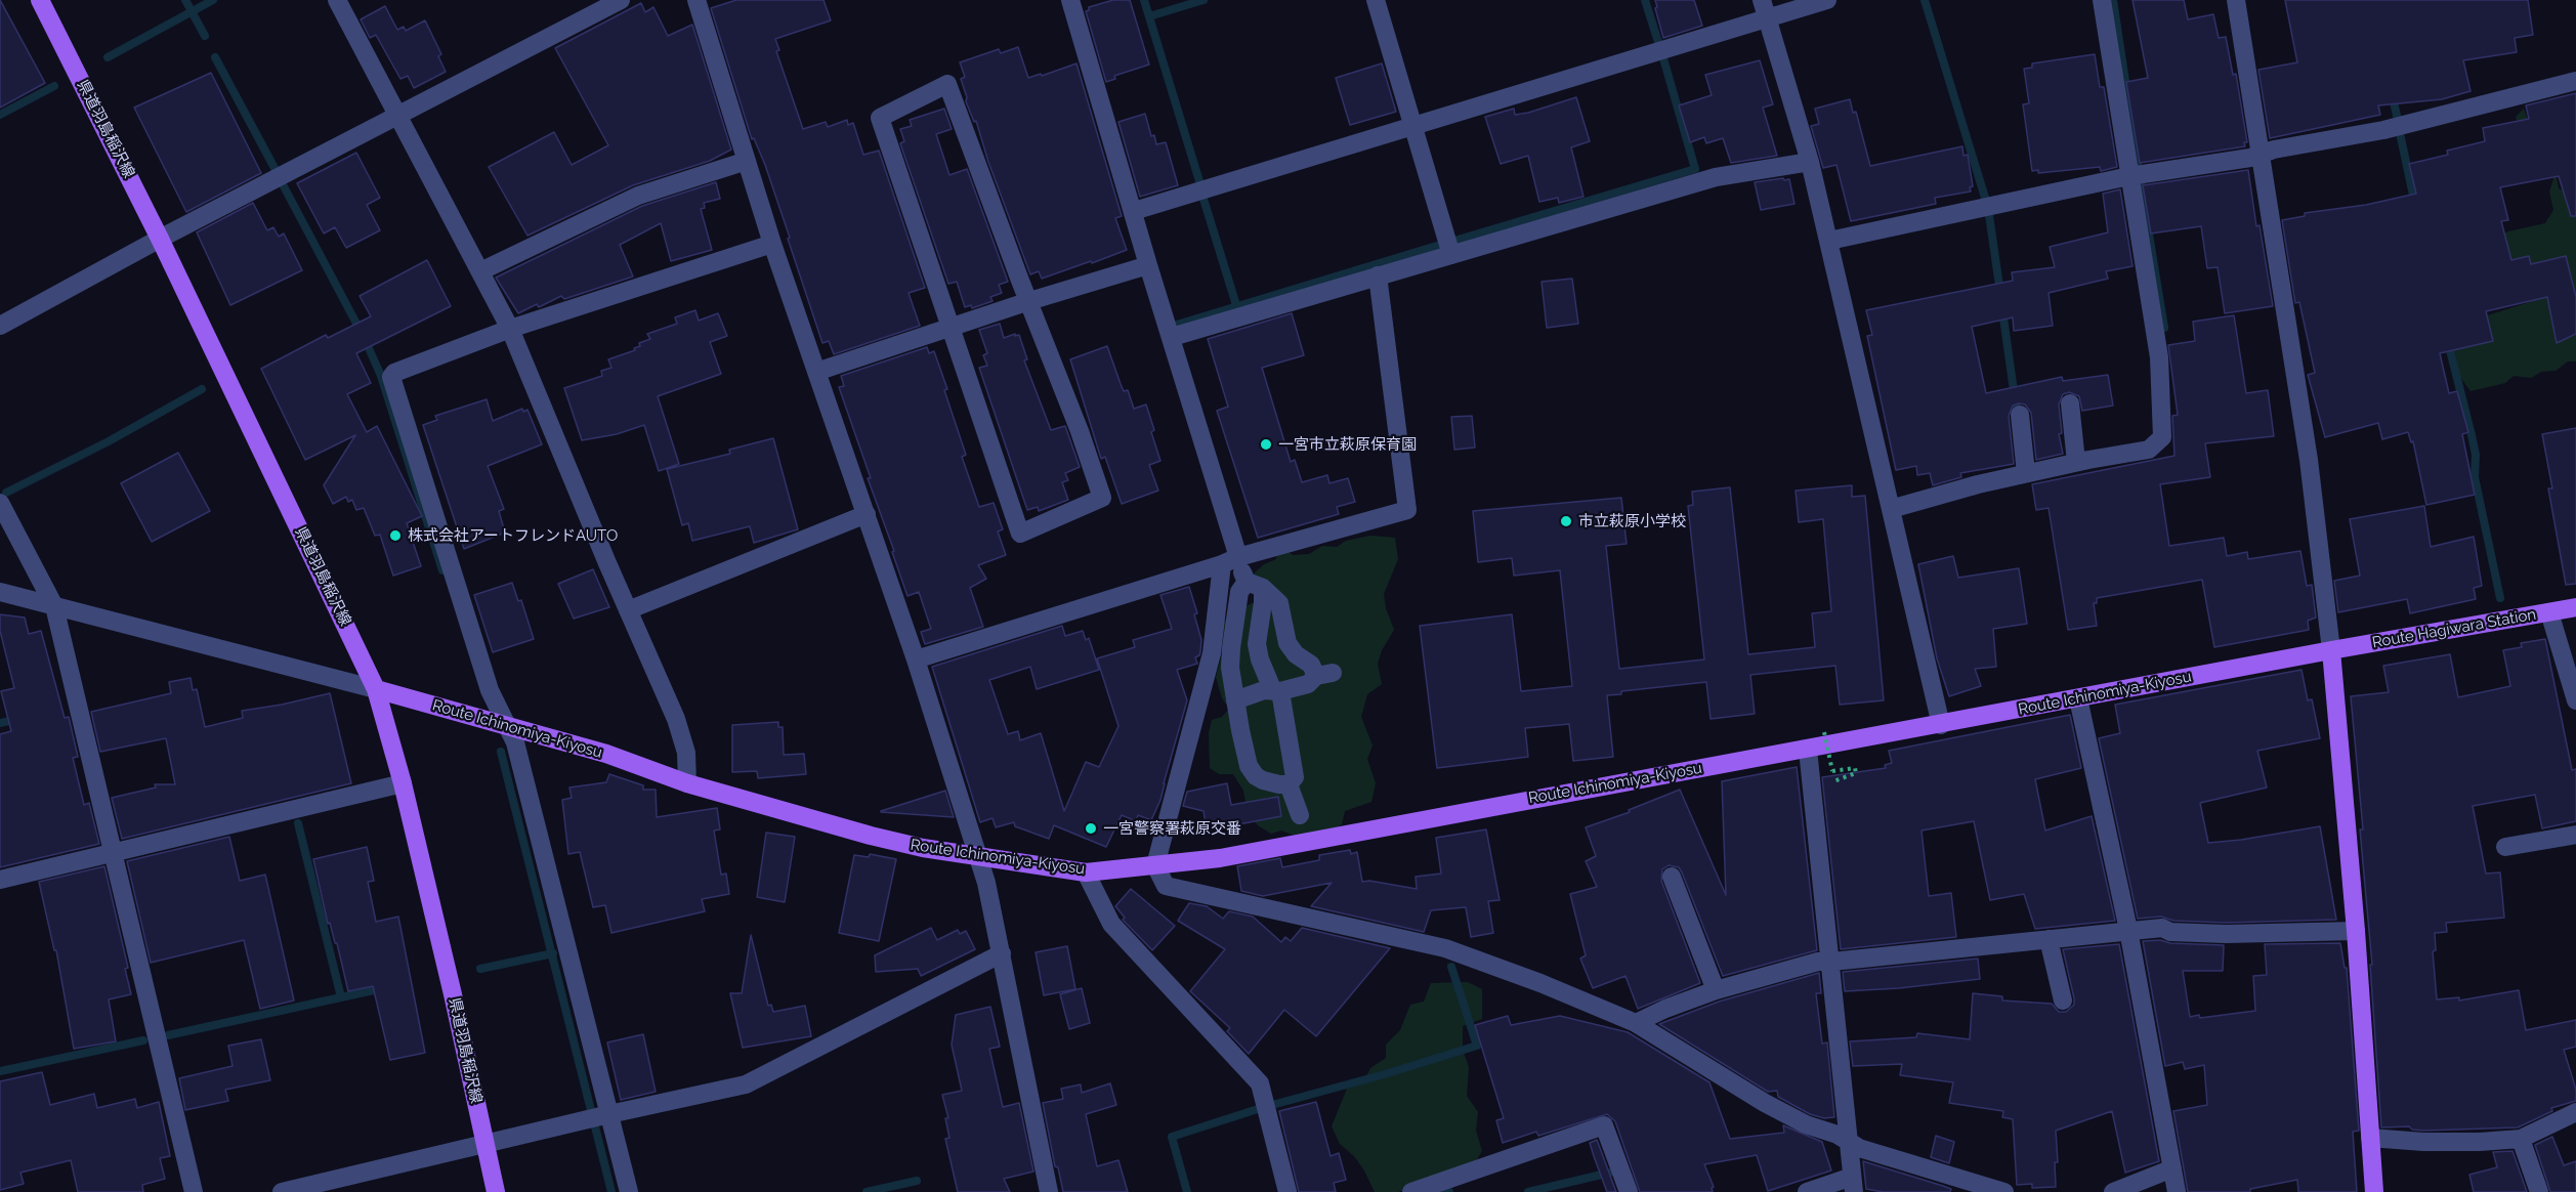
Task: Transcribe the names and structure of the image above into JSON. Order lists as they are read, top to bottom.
{
  "streets": {
    "main road": ["県道羽島稲沢線", "Route Hagiwara Station", "Route Ichinomiya-Kiyosu"]
  },
  "crossings": [
    ["県道羽島稲沢線", "Route Ichinomiya-Kiyosu"],
    ["Route Hagiwara Station", "Route Ichinomiya-Kiyosu"]
  ],
  "places": [
    "一宮市立萩原保育園",
    "市立萩原小学校",
    "株式会社アートフレンドAUTO",
    "一宮警察署萩原交番"
  ]
}
